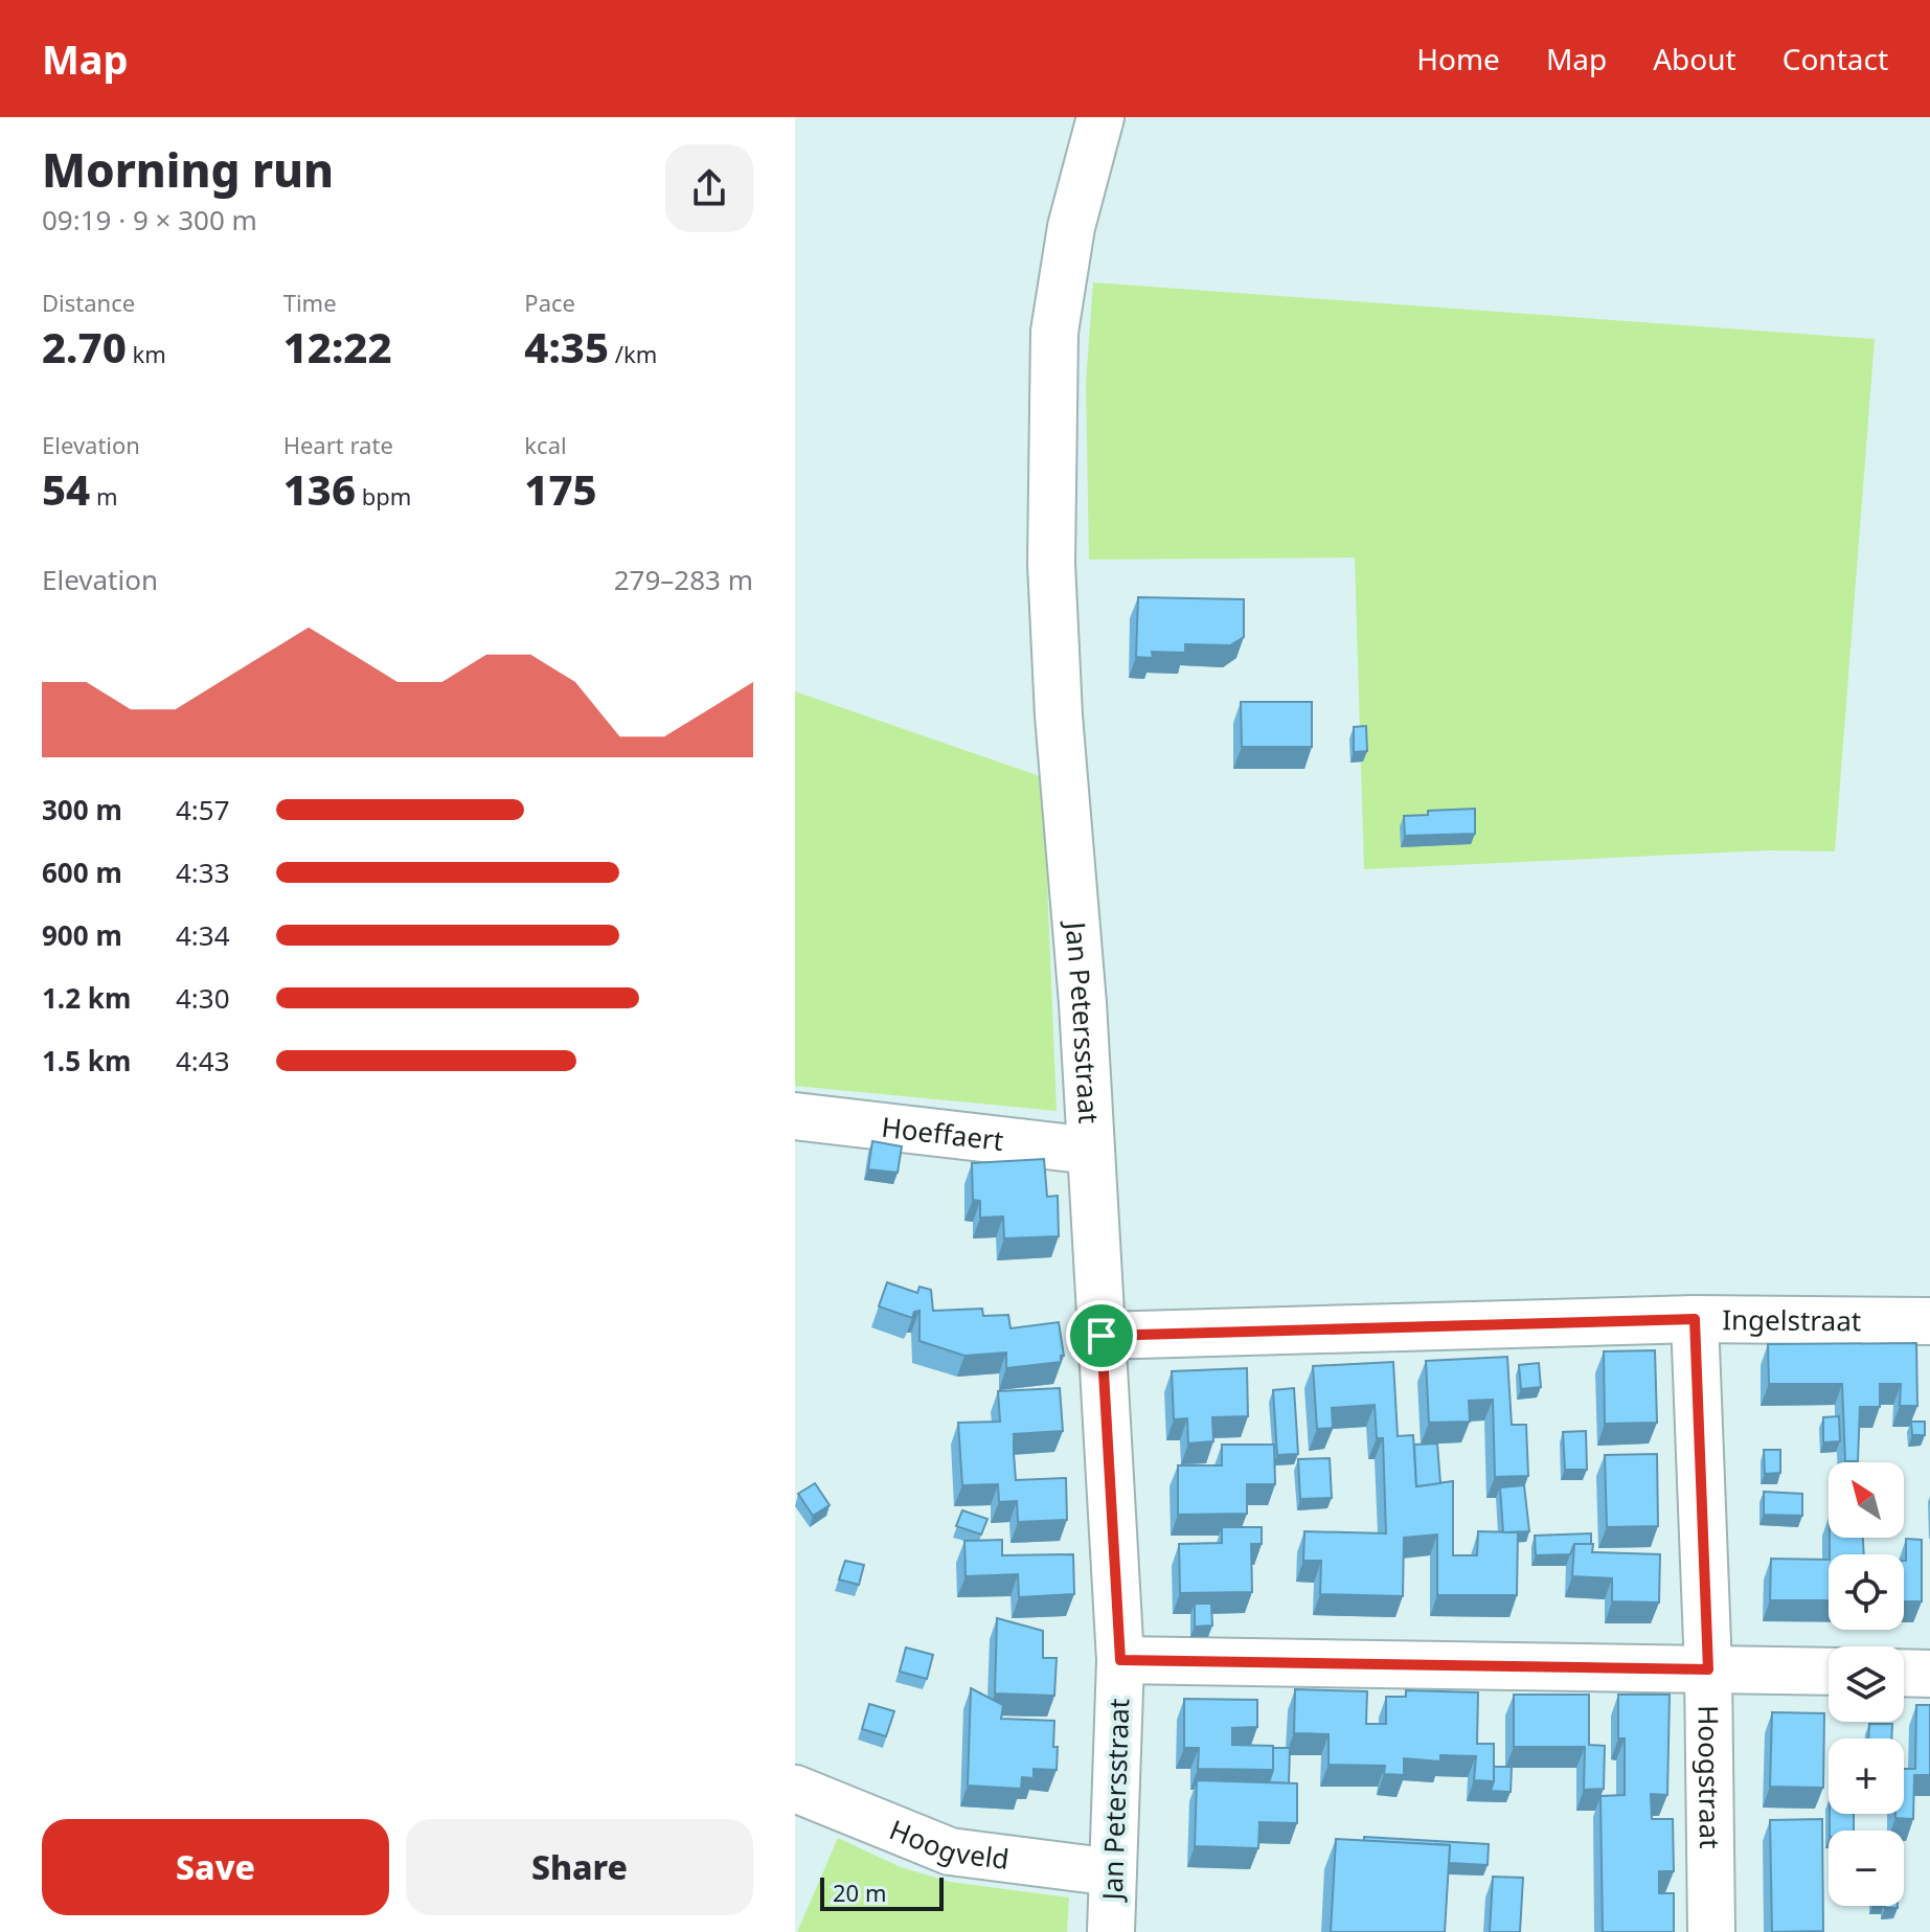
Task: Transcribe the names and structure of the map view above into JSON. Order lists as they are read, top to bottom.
{
  "streets": {
    "street": [
      "Jan Petersstraat",
      "Hoeffaert",
      "Ingelstraat",
      "Hoogstraat",
      "Hoogveld"
    ]
  },
  "crossings": [
    ["Jan Petersstraat", "Hoeffaert"],
    ["Jan Petersstraat", "Ingelstraat"],
    ["Jan Petersstraat", "Hoogveld"],
    ["Ingelstraat", "Hoogstraat"]
  ],
  "scale_bar": "20 m",
  "north": "top left",
  "page": {
    "header": "Map",
    "nav": [
      "Home",
      "Map",
      "About",
      "Contact"
    ],
    "heading": ["Morning run", "09:19 · 9 × 300 m"],
    "stats": [
      ["Distance", "2.70 km"],
      ["Time", "12:22"],
      ["Pace", "4:35 /km"],
      ["Elevation", "54 m"],
      ["Heart rate", "136 bpm"],
      ["kcal", "175"]
    ],
    "chart": ["Elevation", "279–283 m"],
    "list": [
      {
        "name": "300 m",
        "note": "4:57"
      },
      {
        "name": "600 m",
        "note": "4:33"
      },
      {
        "name": "900 m",
        "note": "4:34"
      },
      {
        "name": "1.2 km",
        "note": "4:30"
      },
      {
        "name": "1.5 km",
        "note": "4:43"
      }
    ],
    "map_buttons": ["+", "−"],
    "buttons": ["Save", "Share"],
    "scale": "20 m"
  }
}
